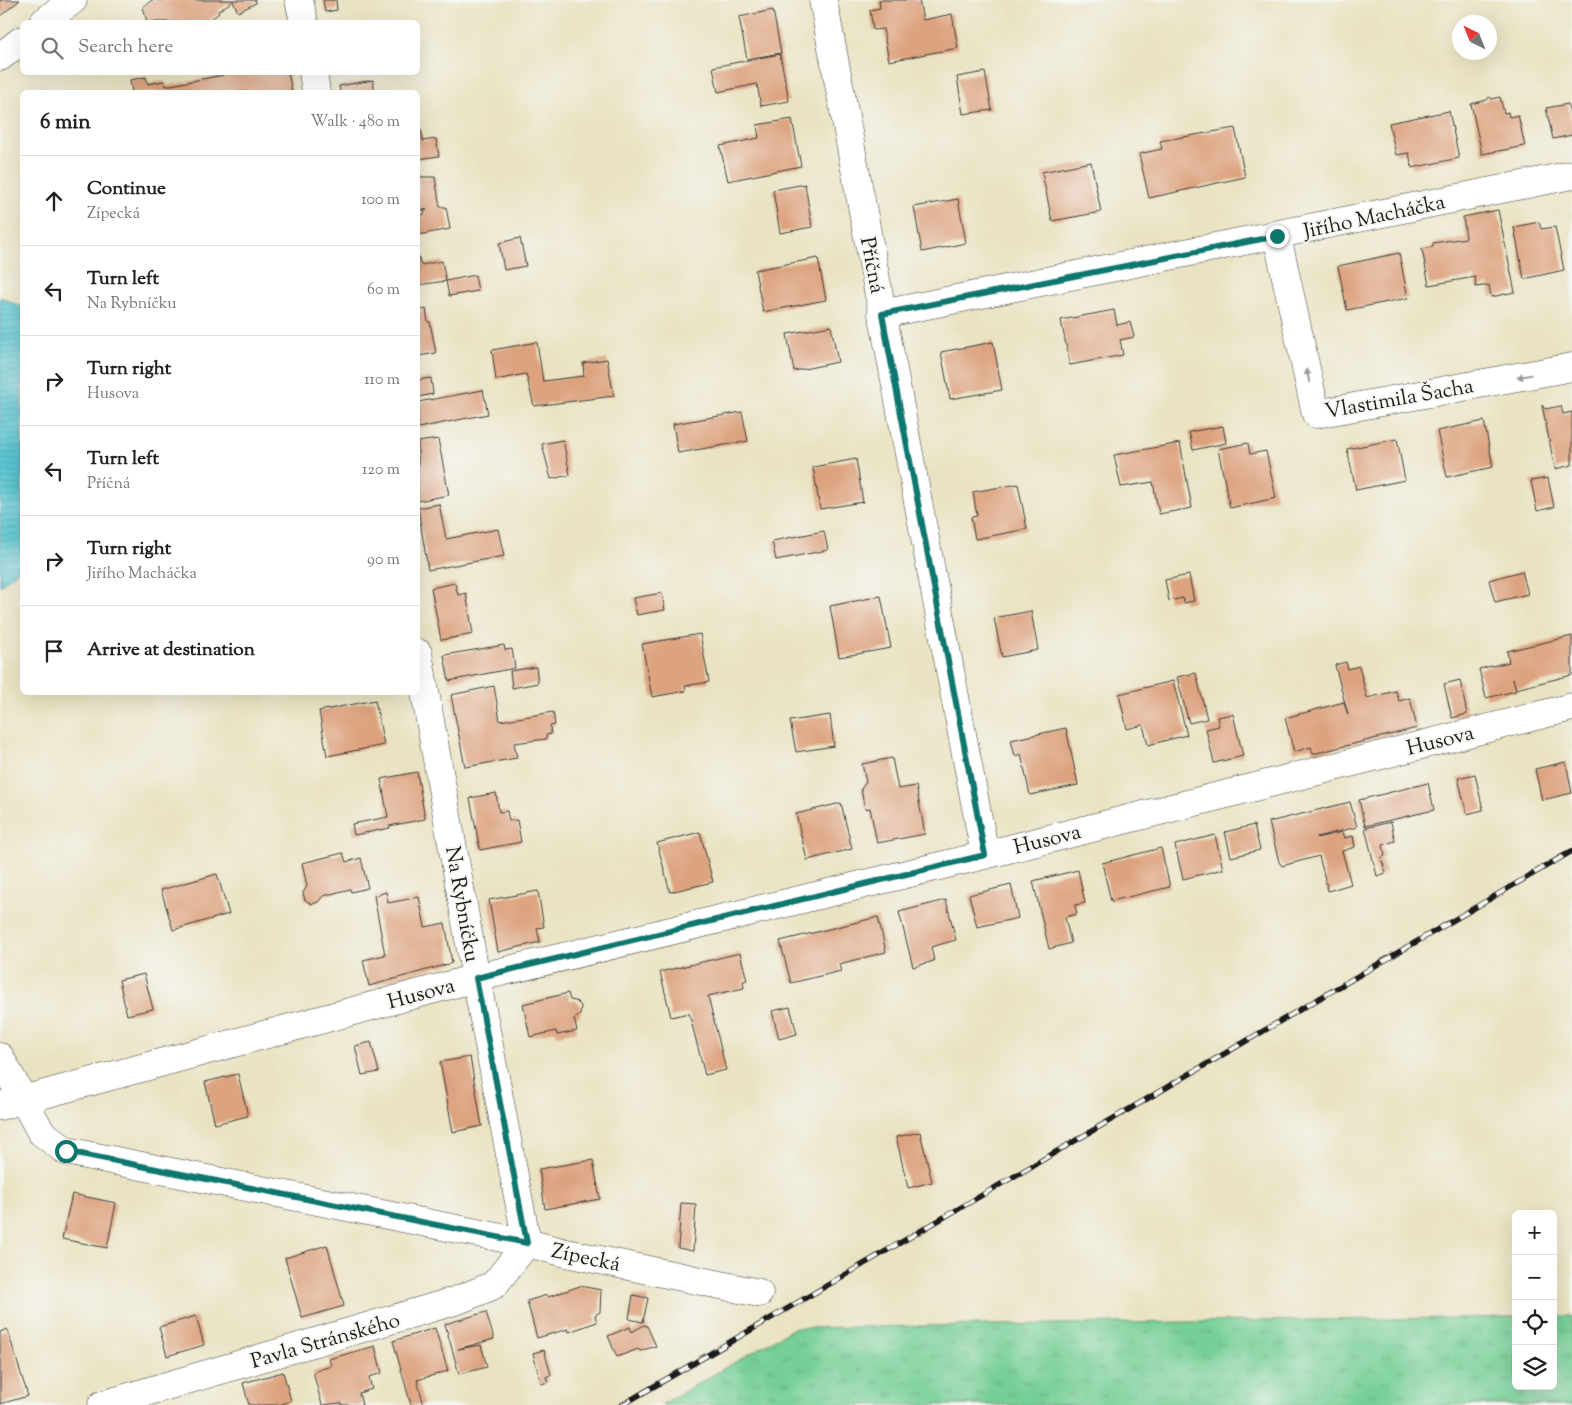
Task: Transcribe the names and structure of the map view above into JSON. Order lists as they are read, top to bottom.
{
  "streets": {
    "street": [
      "Jiřího Macháčka",
      "Příčná",
      "Vlastimila Šacha",
      "Husova",
      "Na Rybníčku",
      "Zípecká",
      "Pavla Stránského"
    ]
  },
  "crossings": [
    ["Jiřího Macháčka", "Příčná"],
    ["Jiřího Macháčka", "Vlastimila Šacha"],
    ["Příčná", "Husova"],
    ["Husova", "Na Rybníčku"],
    ["Husova", "Zípecká"],
    ["Na Rybníčku", "Zípecká"],
    ["Na Rybníčku", "Pavla Stránského"],
    ["Zípecká", "Pavla Stránského"]
  ],
  "north": "top left",
  "page": {
    "search": "Search here",
    "heading": ["6 min", "Walk · 480 m"],
    "list": [
      ["Continue", "Zípecká", "100 m"],
      ["Turn left", "Na Rybníčku", "60 m"],
      ["Turn right", "Husova", "110 m"],
      ["Turn left", "Příčná", "120 m"],
      ["Turn right", "Jiřího Macháčka", "90 m"],
      "Arrive at destination"
    ],
    "map_buttons": ["+", "−"]
  }
}
